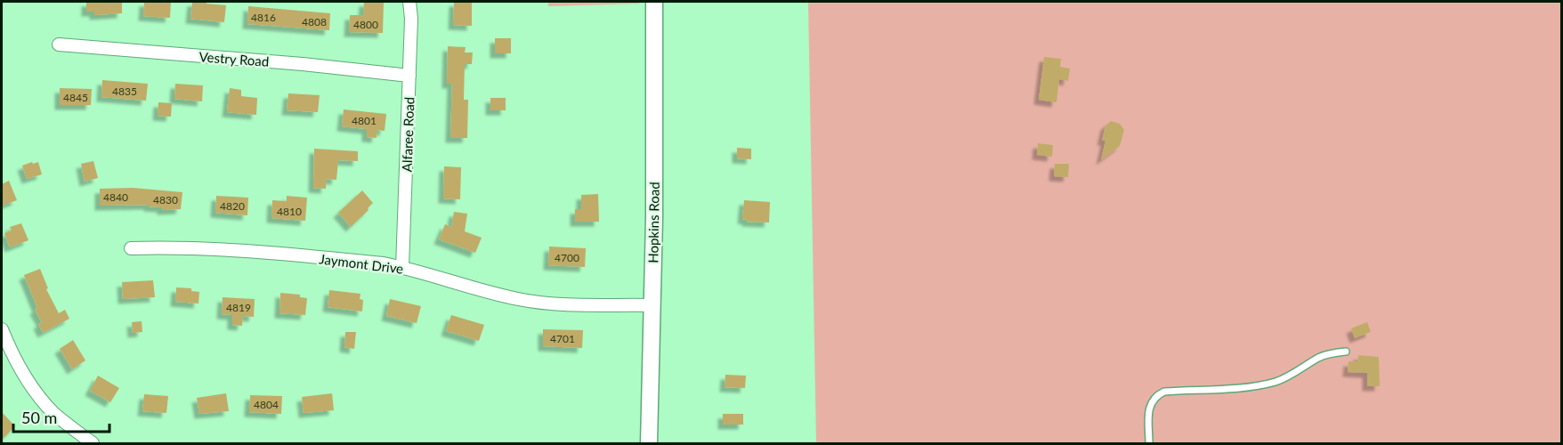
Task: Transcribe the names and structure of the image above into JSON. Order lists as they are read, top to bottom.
{
  "streets": {
    "main road": ["Hopkins Road"],
    "street": ["Vestry Road", "Alfaree Road", "Jaymont Drive"]
  },
  "crossings": [
    ["Vestry Road", "Alfaree Road"],
    ["Alfaree Road", "Jaymont Drive"],
    ["Hopkins Road", "Jaymont Drive"]
  ],
  "house_numbers": [
    "4816",
    "4808",
    "4800",
    "4835",
    "4845",
    "4801",
    "4840",
    "4830",
    "4820",
    "4810",
    "4700",
    "4819",
    "4701",
    "4804"
  ],
  "scale_bar": "50 m"
}
